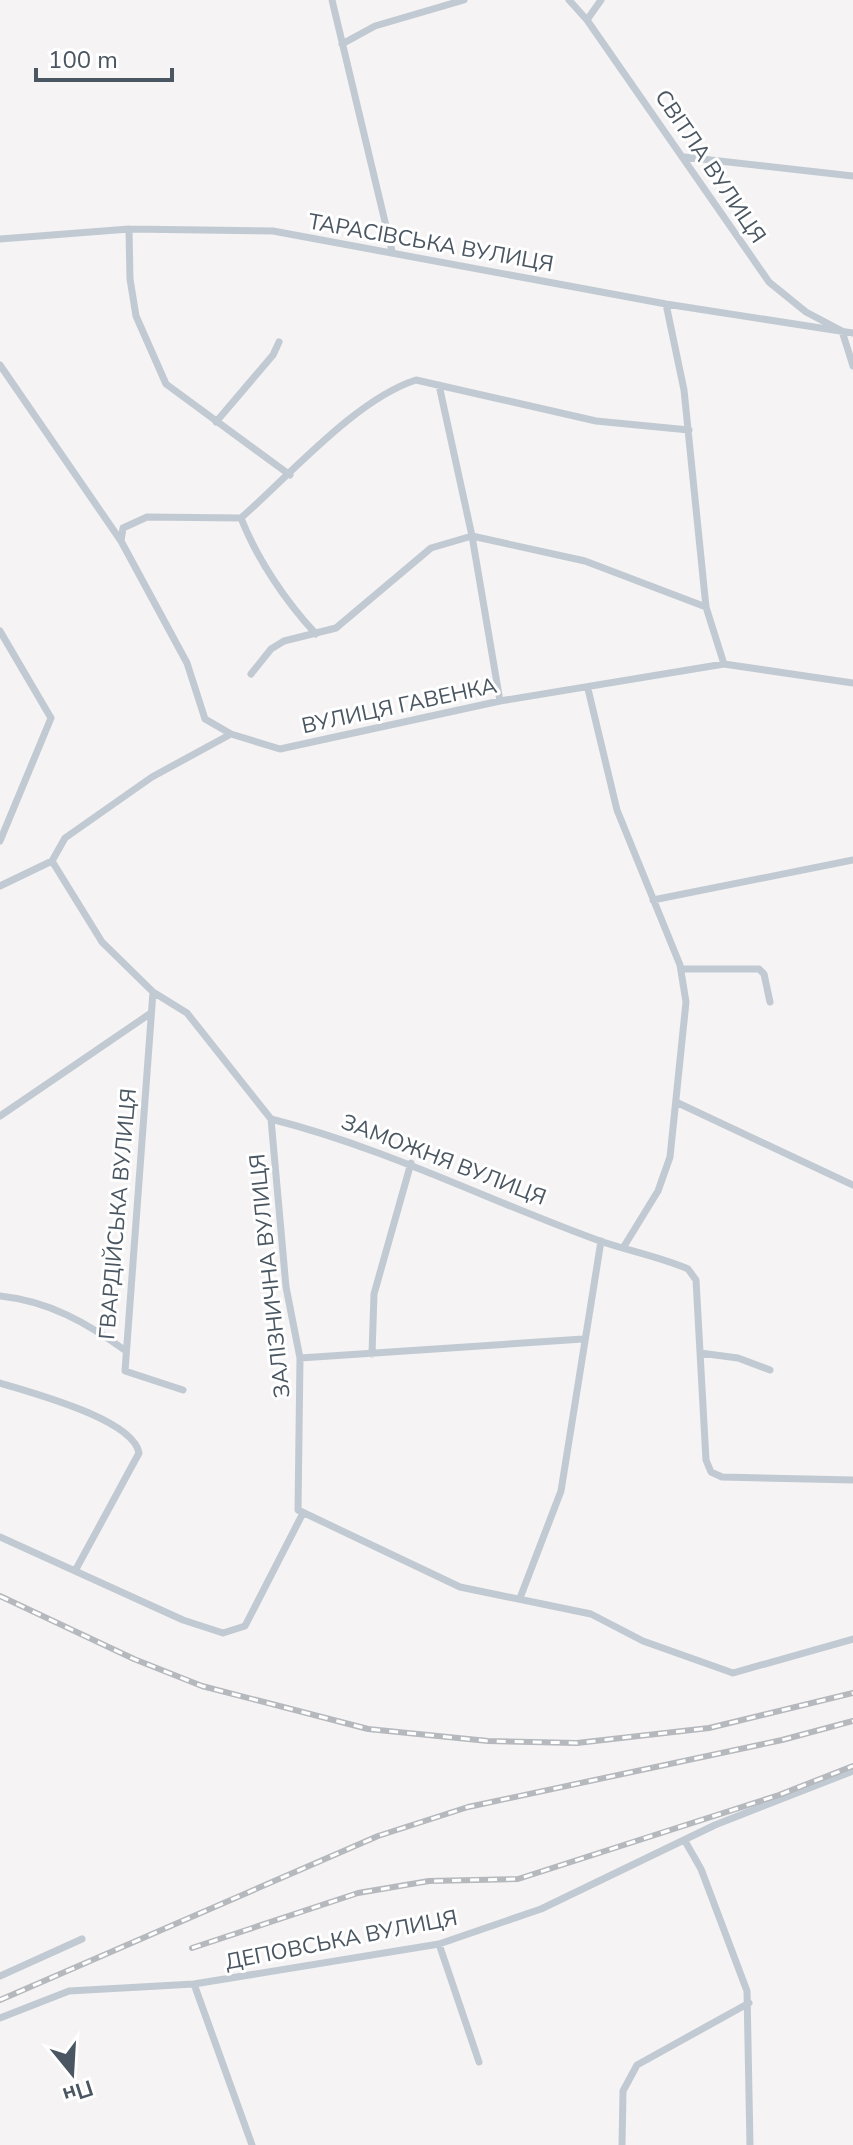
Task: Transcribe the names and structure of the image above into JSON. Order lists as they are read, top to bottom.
{
  "streets": {
    "street": [
      "СВІТЛА ВУЛИЦЯ",
      "ТАРАСІВСЬКА ВУЛИЦЯ",
      "ВУЛИЦЯ ГАВЕНКА",
      "ЗАМОЖНЯ ВУЛИЦЯ",
      "ГВАРДІЙСЬКА ВУЛИЦЯ",
      "ЗАЛІЗНИЧНА ВУЛИЦЯ",
      "ДЕПОВСЬКА ВУЛИЦЯ"
    ]
  },
  "crossings": [
    ["СВІТЛА ВУЛИЦЯ", "ТАРАСІВСЬКА ВУЛИЦЯ"],
    ["ЗАМОЖНЯ ВУЛИЦЯ", "ЗАЛІЗНИЧНА ВУЛИЦЯ"]
  ],
  "scale_bar": "100 m",
  "north": "bottom"
}
